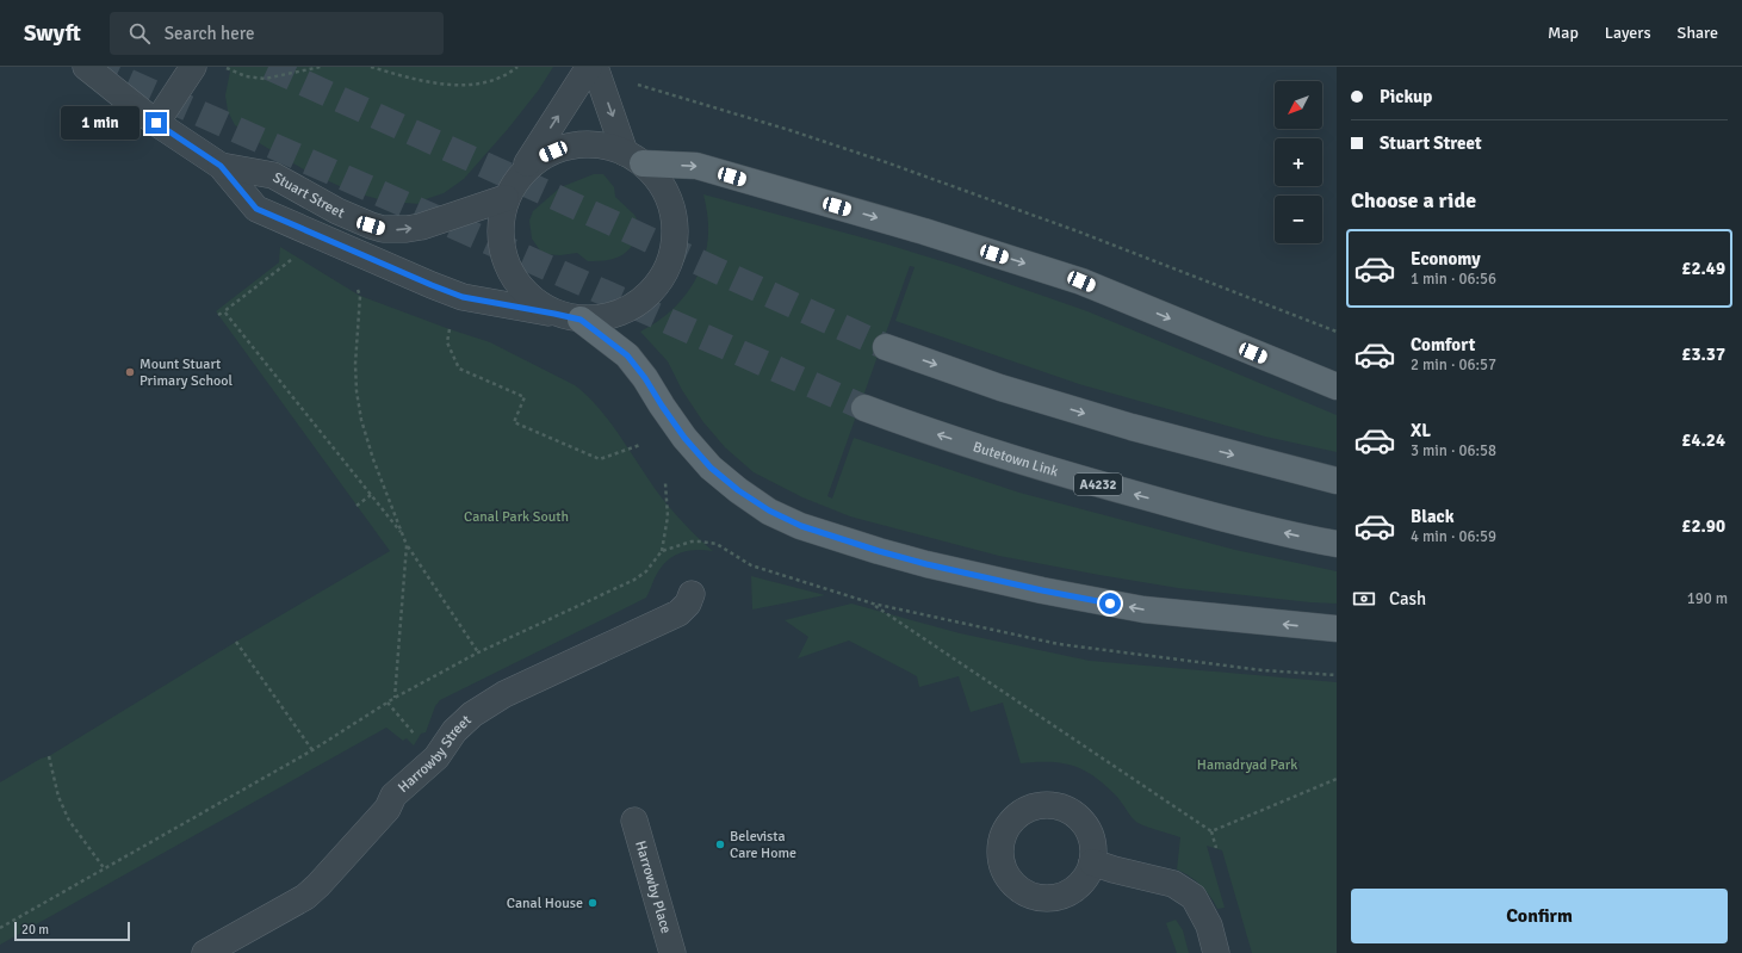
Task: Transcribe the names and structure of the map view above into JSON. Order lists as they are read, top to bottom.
{
  "streets": {
    "main road": ["Butetown Link", "A4232"],
    "street": ["Stuart Street", "Harrowby Street", "Harrowby Place"]
  },
  "parks": ["Canal Park South", "Hamadryad Park"],
  "places": ["Mount Stuart Primary School", "Belevista Care Home", "Canal House"],
  "scale_bar": "20 m",
  "north": "bottom left",
  "page": {
    "header": "Swyft",
    "search": "Search here",
    "nav": ["Map", "Layers", "Share"],
    "banner": ["Pickup", "Stuart Street"],
    "map_buttons": ["+", "−"],
    "bubble": "1 min",
    "heading": "Choose a ride",
    "list": [
      {
        "name": "Economy",
        "note": "1 min · 06:56",
        "value": "£2.49"
      },
      {
        "name": "Comfort",
        "note": "2 min · 06:57",
        "value": "£3.37"
      },
      {
        "name": "XL",
        "note": "3 min · 06:58",
        "value": "£4.24"
      },
      {
        "name": "Black",
        "note": "4 min · 06:59",
        "value": "£2.90"
      }
    ],
    "pay": ["Cash", "190 m"],
    "buttons": "Confirm",
    "scale": "20 m"
  }
}
